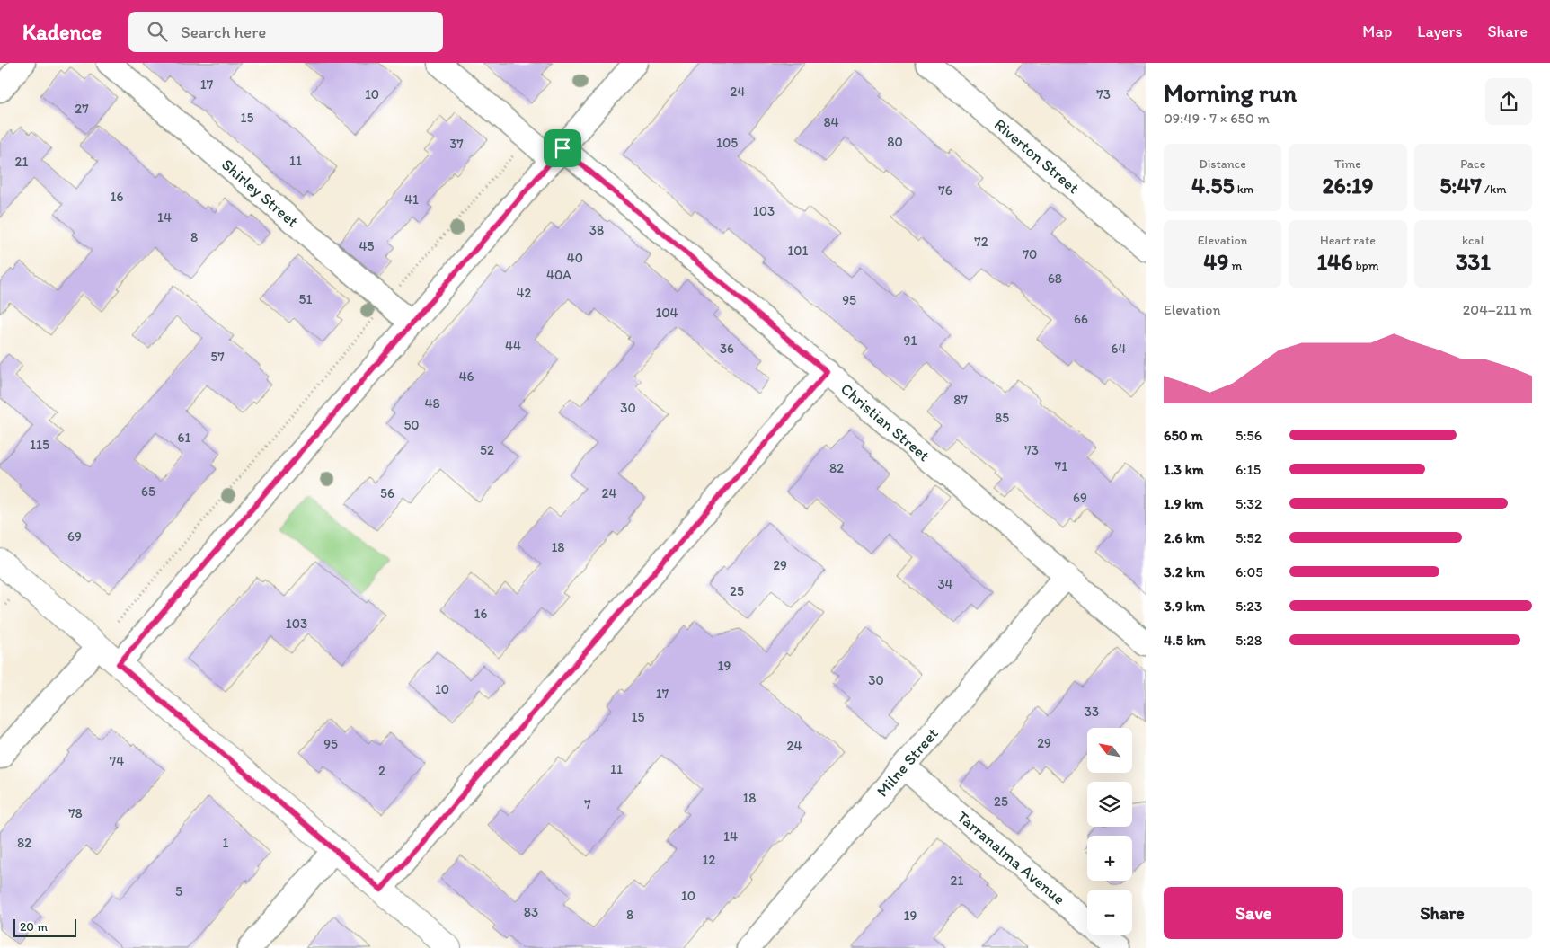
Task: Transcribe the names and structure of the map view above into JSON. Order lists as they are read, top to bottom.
{
  "streets": {
    "street": [
      "Riverton Street",
      "Shirley Street",
      "Christian Street",
      "Milne Street",
      "Tarranalma Avenue"
    ]
  },
  "crossings": [
    ["Christian Street", "Milne Street"],
    ["Milne Street", "Tarranalma Avenue"]
  ],
  "house_numbers": [
    "17",
    "24",
    "10",
    "73",
    "27",
    "15",
    "84",
    "80",
    "105",
    "37",
    "11",
    "21",
    "76",
    "16",
    "41",
    "103",
    "14",
    "38",
    "8",
    "72",
    "45",
    "101",
    "70",
    "40",
    "40A",
    "68",
    "42",
    "51",
    "95",
    "104",
    "66",
    "91",
    "44",
    "36",
    "64",
    "57",
    "46",
    "87",
    "48",
    "30",
    "85",
    "50",
    "61",
    "115",
    "52",
    "73",
    "71",
    "82",
    "65",
    "56",
    "24",
    "69",
    "69",
    "18",
    "29",
    "34",
    "25",
    "16",
    "103",
    "19",
    "30",
    "10",
    "17",
    "33",
    "15",
    "29",
    "95",
    "24",
    "74",
    "11",
    "2",
    "18",
    "25",
    "7",
    "78",
    "14",
    "82",
    "1",
    "12",
    "21",
    "5",
    "10",
    "83",
    "8",
    "19"
  ],
  "scale_bar": "20 m",
  "north": "top left",
  "page": {
    "header": "Kadence",
    "search": "Search here",
    "nav": ["Map", "Layers", "Share"],
    "heading": ["Morning run", "09:49 · 7 × 650 m"],
    "stats": [
      ["Distance", "4.55 km"],
      ["Time", "26:19"],
      ["Pace", "5:47 /km"],
      ["Elevation", "49 m"],
      ["Heart rate", "146 bpm"],
      ["kcal", "331"]
    ],
    "chart": ["Elevation", "204–211 m"],
    "list": [
      {
        "name": "650 m",
        "note": "5:56"
      },
      {
        "name": "1.3 km",
        "note": "6:15"
      },
      {
        "name": "1.9 km",
        "note": "5:32"
      },
      {
        "name": "2.6 km",
        "note": "5:52"
      },
      {
        "name": "3.2 km",
        "note": "6:05"
      },
      {
        "name": "3.9 km",
        "note": "5:23"
      },
      {
        "name": "4.5 km",
        "note": "5:28"
      }
    ],
    "map_buttons": ["+", "−"],
    "buttons": ["Save", "Share"],
    "scale": "20 m"
  }
}
